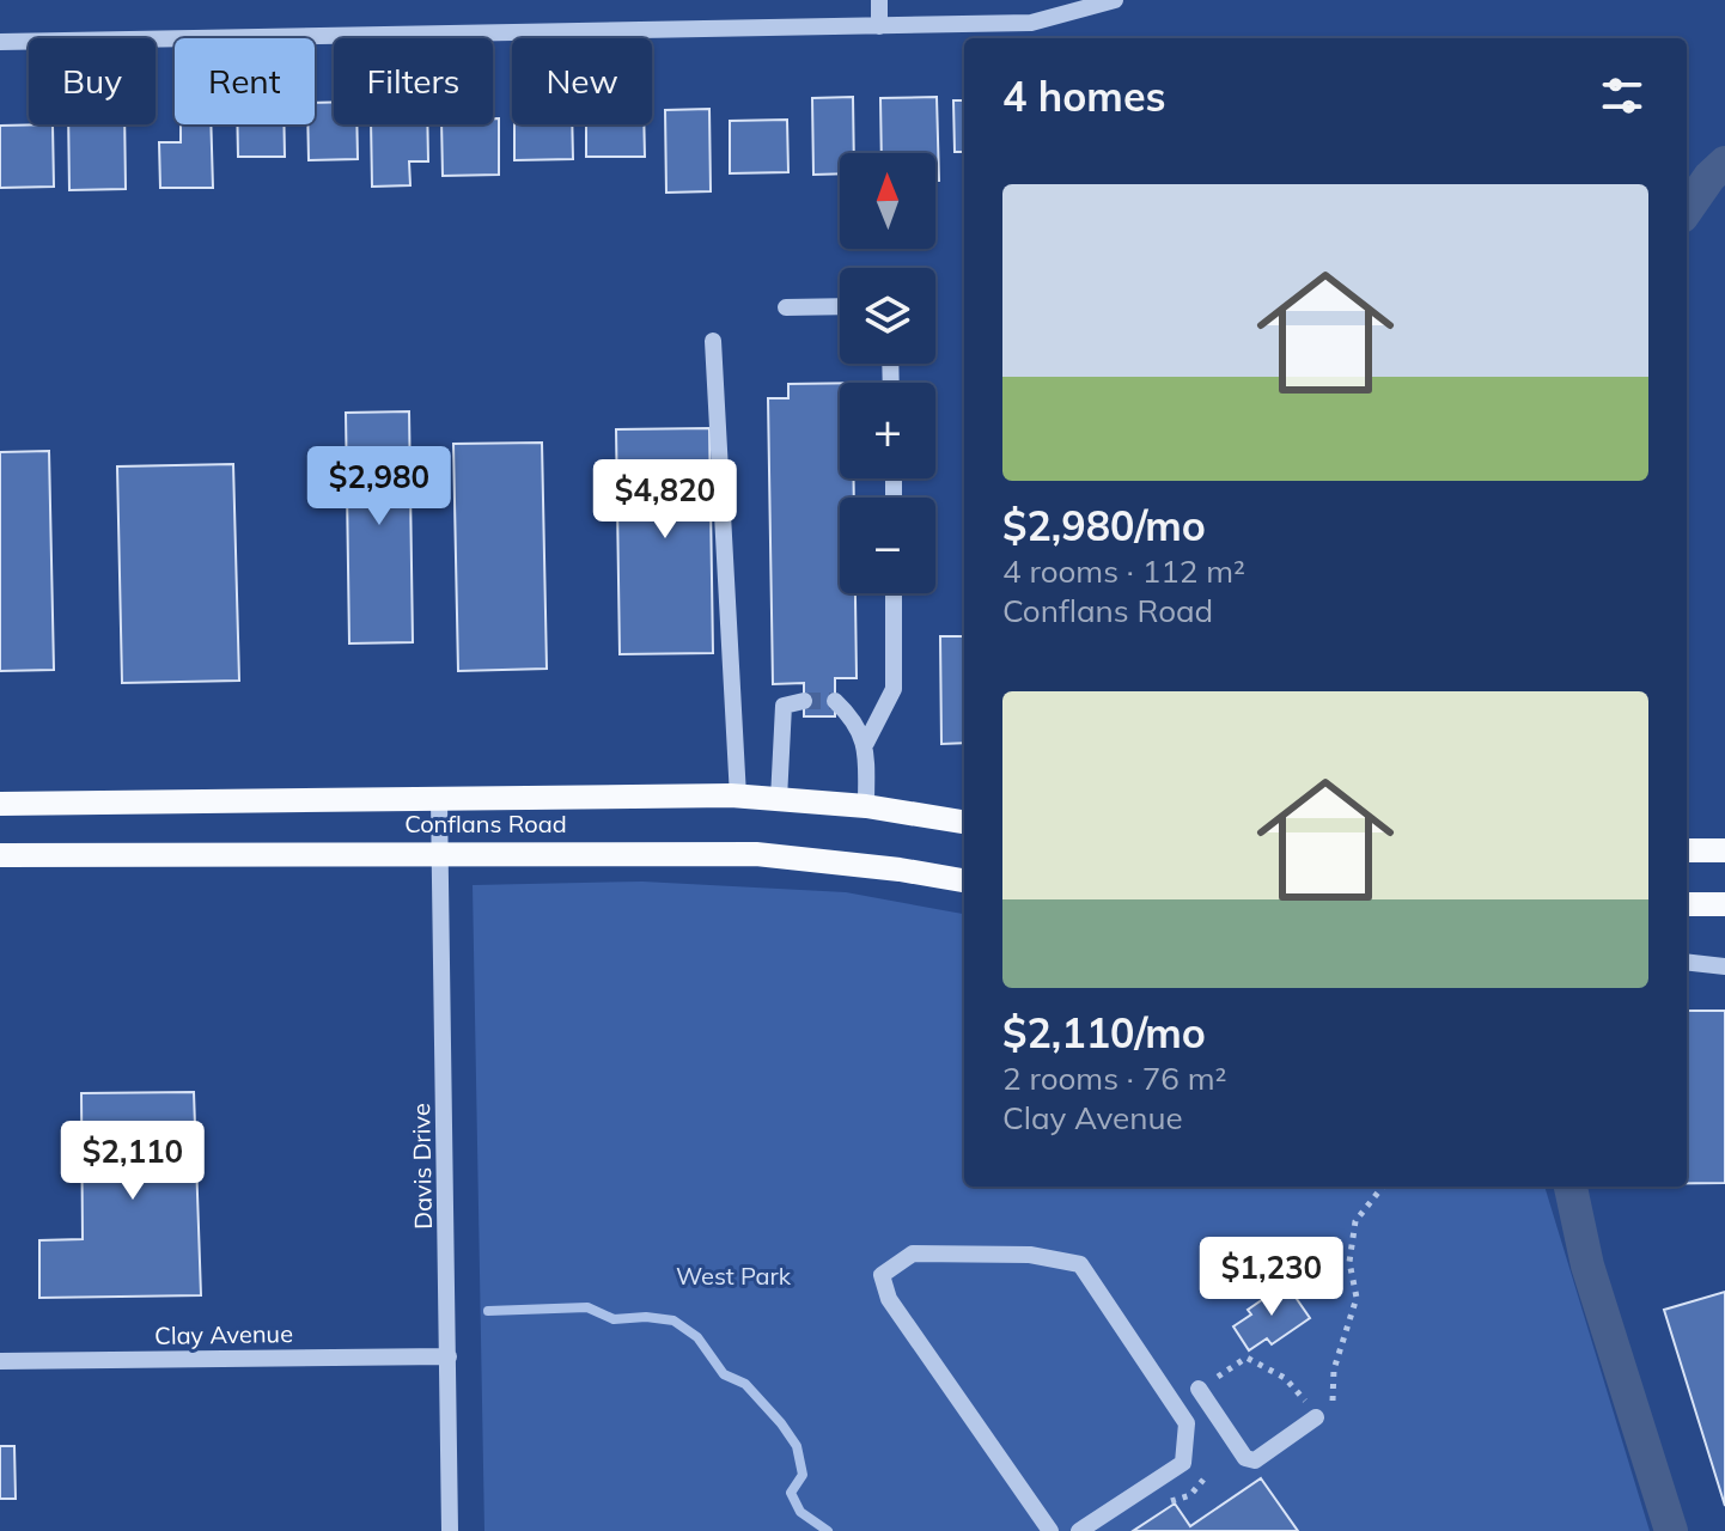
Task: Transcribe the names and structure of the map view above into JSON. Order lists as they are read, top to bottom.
{
  "streets": {
    "main road": ["Conflans Road"],
    "street": ["Davis Drive", "Clay Avenue"]
  },
  "crossings": [
    ["Conflans Road", "Davis Drive"],
    ["Davis Drive", "Clay Avenue"]
  ],
  "parks": ["West Park"],
  "north": "top",
  "page": {
    "chip": [
      "Buy",
      "Rent",
      "Filters",
      "New"
    ],
    "heading": "4 homes",
    "map_buttons": ["+", "−"],
    "list": [
      {
        "name": "$2,980/mo",
        "note": "4 rooms · 112 m² · Conflans Road"
      },
      {
        "name": "$2,110/mo",
        "note": "2 rooms · 76 m² · Clay Avenue"
      }
    ],
    "price": [
      "$2,980",
      "$4,820",
      "$2,110",
      "$1,230"
    ]
  }
}
